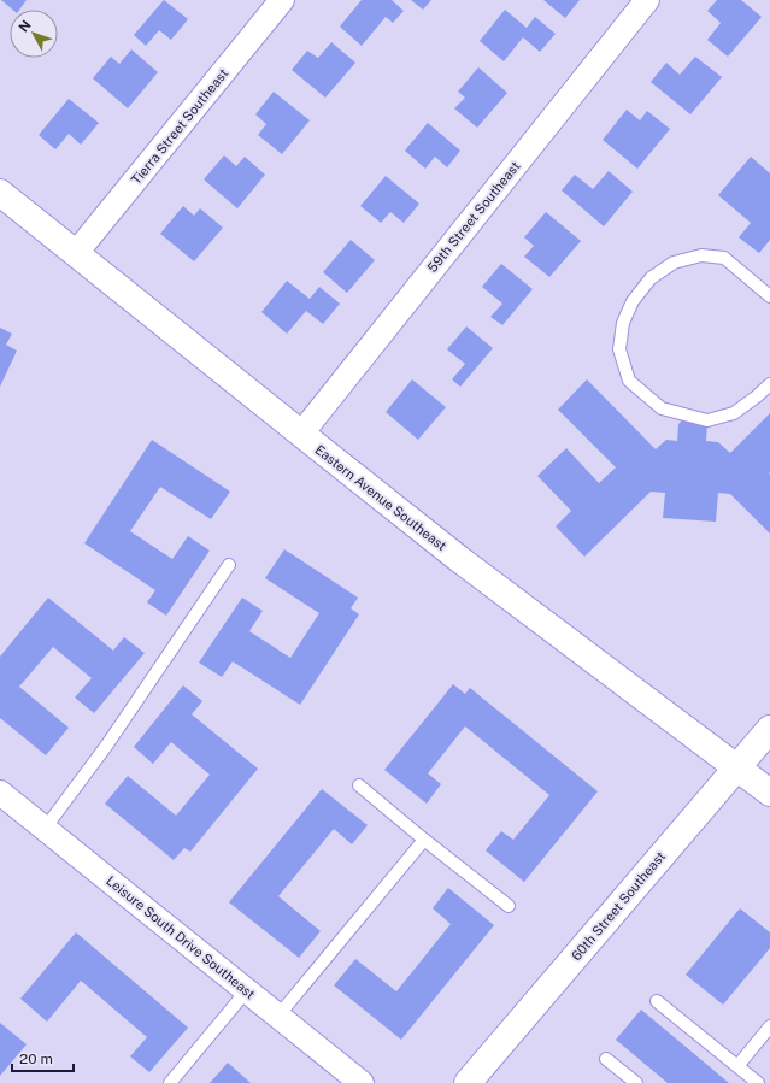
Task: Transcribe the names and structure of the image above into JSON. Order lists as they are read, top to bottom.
{
  "streets": {
    "street": [
      "Tierra Street Southeast",
      "59th Street Southeast",
      "Eastern Avenue Southeast",
      "60th Street Southeast",
      "Leisure South Drive Southeast"
    ]
  },
  "crossings": [
    ["Tierra Street Southeast", "Eastern Avenue Southeast"],
    ["59th Street Southeast", "Eastern Avenue Southeast"],
    ["Eastern Avenue Southeast", "60th Street Southeast"]
  ],
  "scale_bar": "20 m",
  "north": "top left"
}
